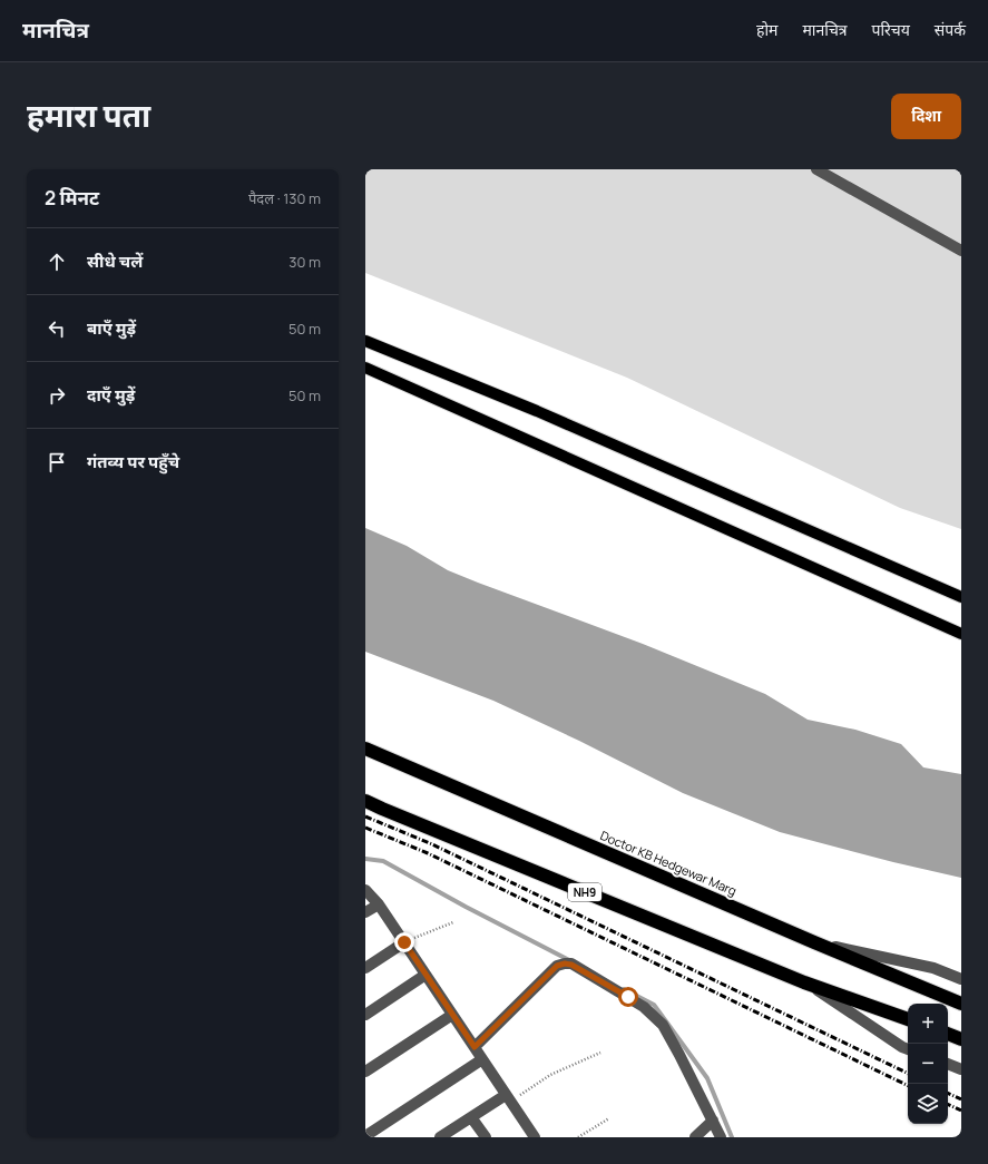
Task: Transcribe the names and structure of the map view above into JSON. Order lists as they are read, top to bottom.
{
  "streets": {
    "highway": ["Doctor KB Hedgewar Marg", "NH9"]
  },
  "page": {
    "header": "मानचित्र",
    "nav": [
      "होम",
      "मानचित्र",
      "परिचय",
      "संपर्क"
    ],
    "title": "हमारा पता",
    "buttons": "दिशा",
    "heading": ["2 मिनट", "पैदल · 130 m"],
    "list": [
      ["सीधे चलें", "30 m"],
      ["बाएँ मुड़ें", "50 m"],
      ["दाएँ मुड़ें", "50 m"],
      "गंतव्य पर पहुँचे"
    ],
    "map_buttons": ["+", "−"]
  }
}
